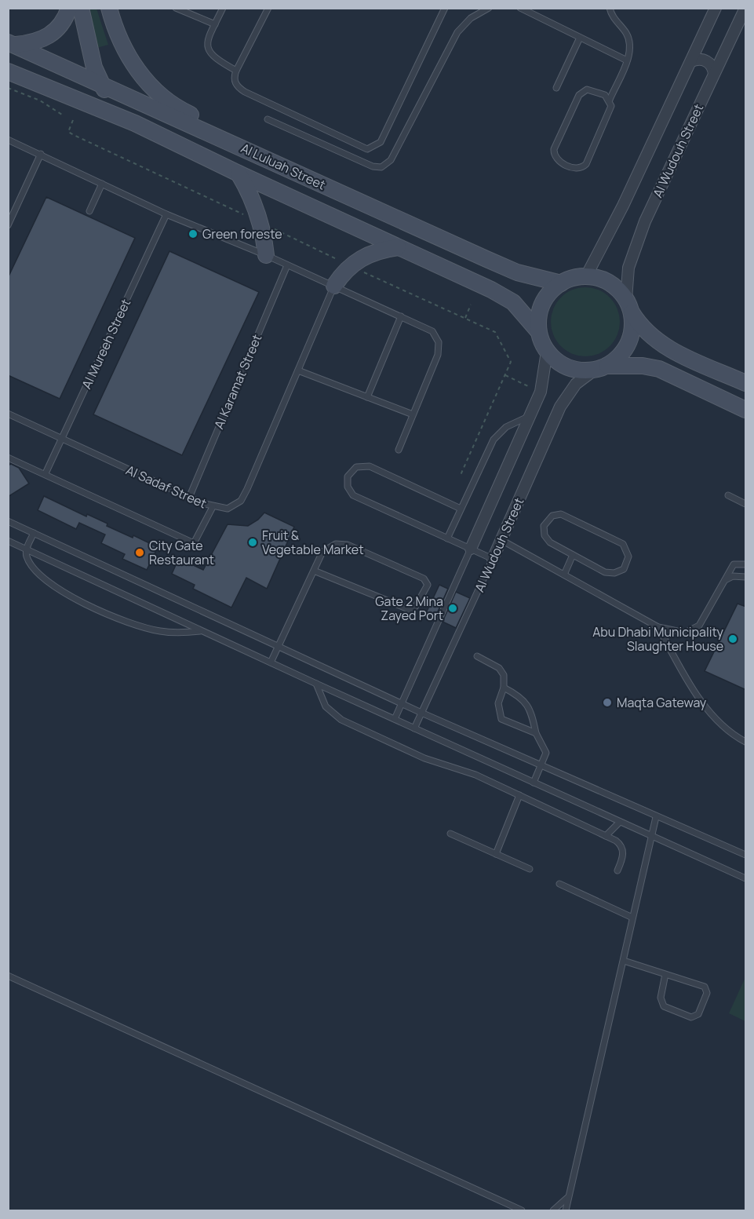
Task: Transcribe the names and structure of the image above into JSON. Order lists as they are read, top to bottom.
{
  "streets": {
    "street": ["Al Wudouh Street", "Al Luluah Street"],
    "lane": ["Al Mureeh Street", "Al Karamat Street", "Al Sadaf Street"]
  },
  "crossings": [
    ["Al Wudouh Street", "Al Luluah Street"],
    ["Al Mureeh Street", "Al Sadaf Street"],
    ["Al Karamat Street", "Al Sadaf Street"]
  ],
  "places": [
    "Green foreste",
    "Fruit & Vegetable Market",
    "City Gate Restaurant",
    "Gate 2 Mina Zayed Port",
    "Abu Dhabi Municipality Slaughter House",
    "Maqta Gateway"
  ]
}
